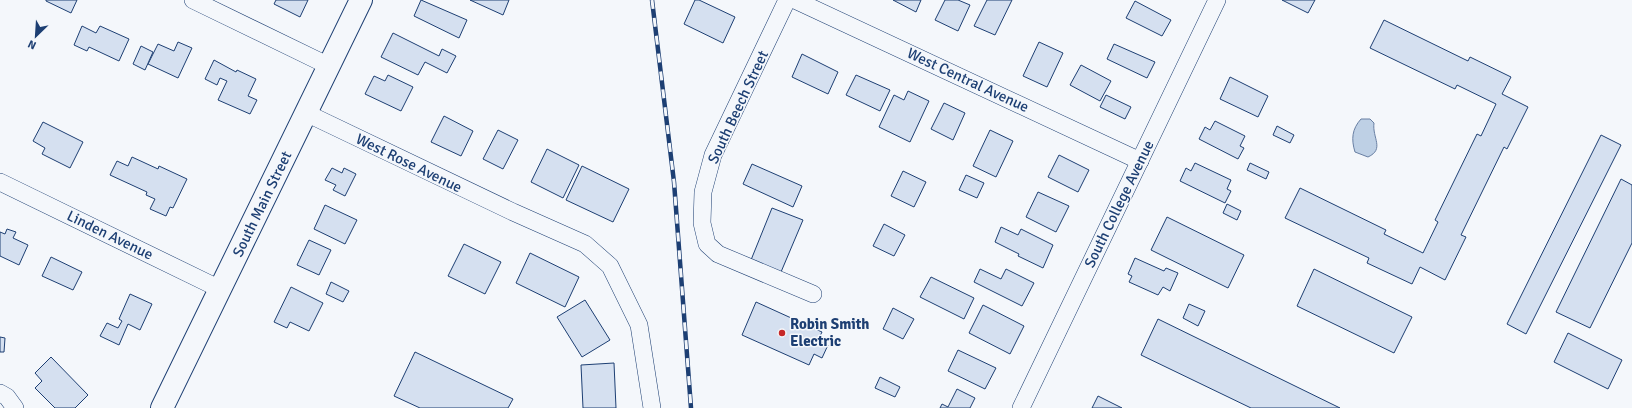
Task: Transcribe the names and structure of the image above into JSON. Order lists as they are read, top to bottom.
{
  "streets": {
    "main road": ["South Main Street"],
    "street": [
      "West Central Avenue",
      "South Beech Street",
      "West Rose Avenue",
      "South College Avenue",
      "Linden Avenue"
    ]
  },
  "crossings": [
    ["West Central Avenue", "South College Avenue"],
    ["West Rose Avenue", "South Main Street"],
    ["South Main Street", "Linden Avenue"]
  ],
  "places": ["Robin Smith Electric"],
  "north": "bottom left"
}
